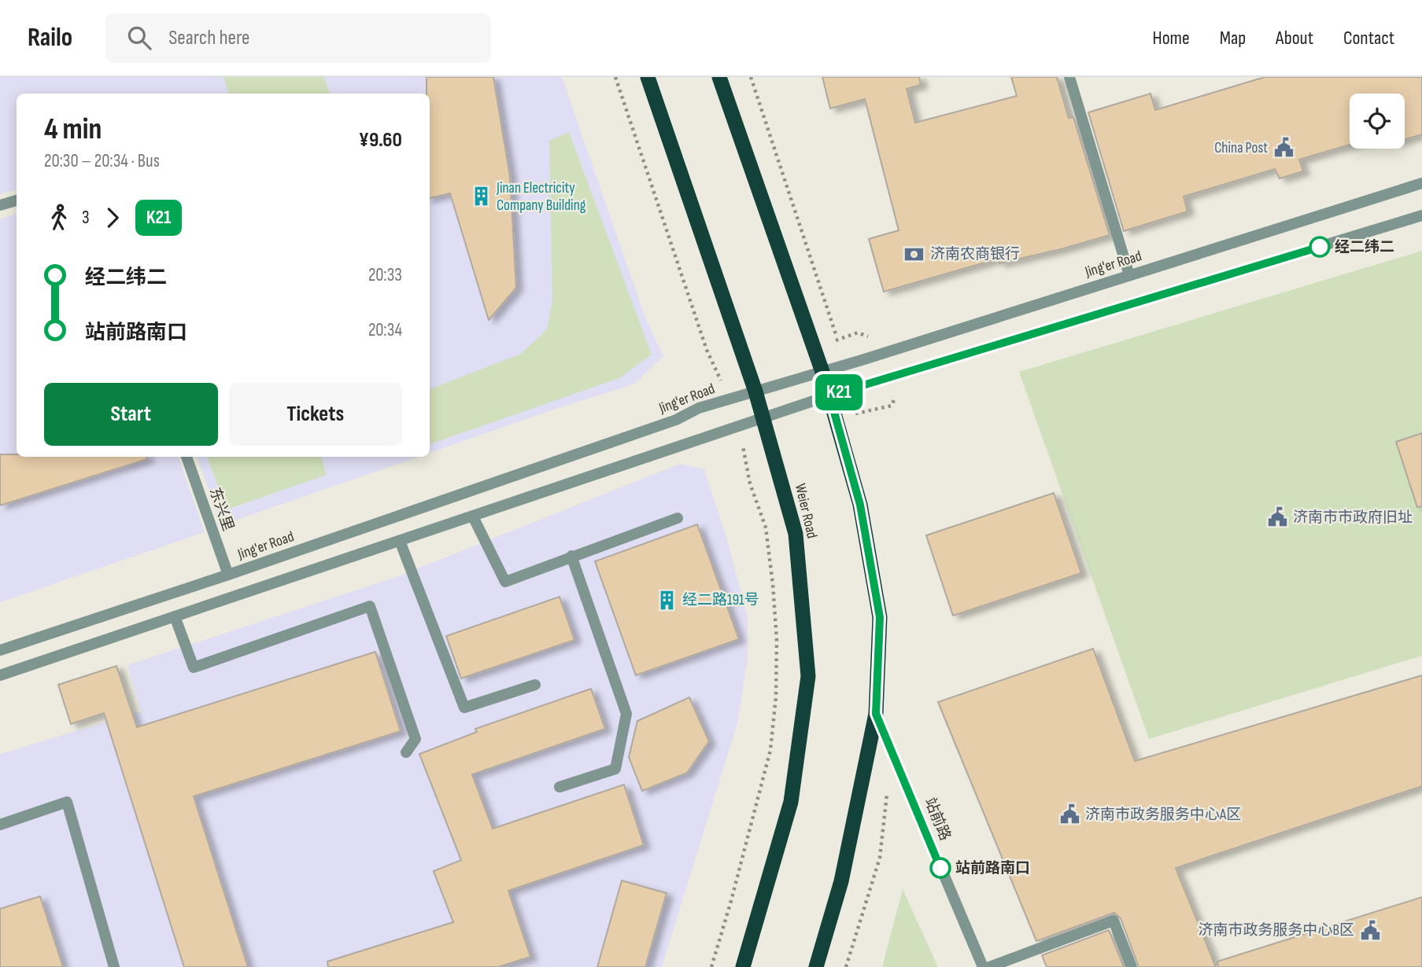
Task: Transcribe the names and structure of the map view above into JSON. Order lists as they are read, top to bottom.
{
  "streets": {
    "highway": ["Weier Road"],
    "street": ["Jing'er Road", "东兴里", "站前路"]
  },
  "crossings": [
    ["Jing'er Road", "东兴里"],
    ["Jing'er Road", "Weier Road"]
  ],
  "places": {
    "public building": [
      "China Post",
      "济南市市政府旧址",
      "济南市政务服务中心A区",
      "济南市政务服务中心B区"
    ],
    "building": ["Jinan Electricity Company Building", "经二路191号"],
    "other": ["经二纬二", "站前路南口"],
    "bank": ["济南农商银行"]
  },
  "lines": ["bus line K21"],
  "page": {
    "header": "Railo",
    "search": "Search here",
    "nav": [
      "Home",
      "Map",
      "About",
      "Contact"
    ],
    "on_map": "K21",
    "heading": ["4 min", "20:30 – 20:34 · Bus", "¥9.60"],
    "legs": ["3", "K21"],
    "list": [
      {
        "name": "经二纬二",
        "value": "20:33"
      },
      {
        "name": "站前路南口",
        "value": "20:34"
      }
    ],
    "buttons": ["Start", "Tickets"]
  }
}
